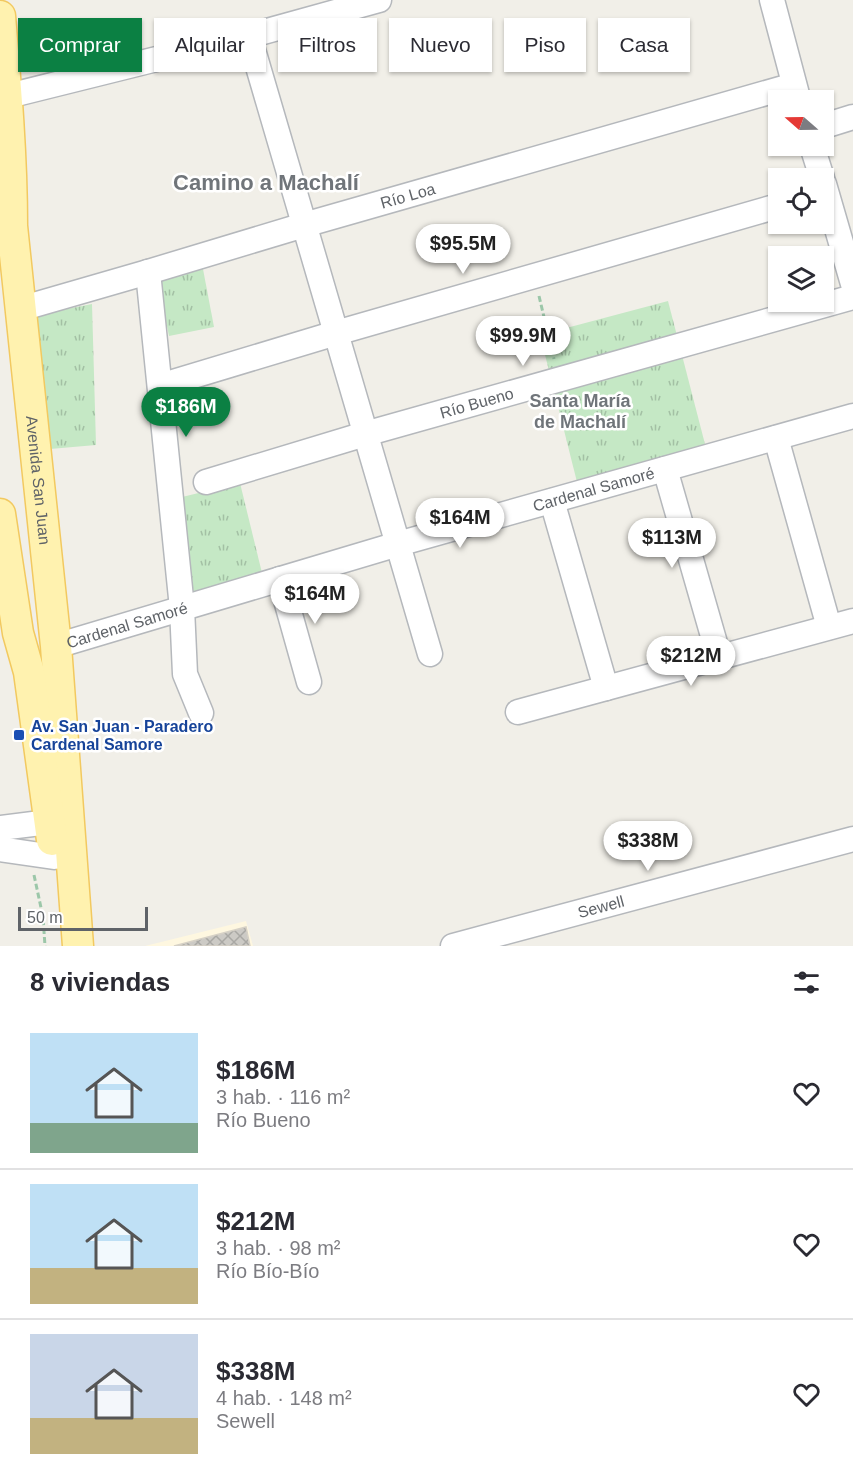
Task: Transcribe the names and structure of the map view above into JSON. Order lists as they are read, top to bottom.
{
  "streets": {
    "main road": ["Avenida San Juan"],
    "street": [
      "Río Loa",
      "Río Bueno",
      "Cardenal Samoré",
      "Sewell"
    ]
  },
  "crossings": [
    ["Río Loa", "Avenida San Juan"],
    ["Avenida San Juan", "Cardenal Samoré"]
  ],
  "districts": ["Camino a Machalí", "Santa María de Machalí"],
  "places": {
    "transit": ["Av. San Juan - Paradero Cardenal Samore"]
  },
  "scale_bar": "50 m",
  "north": "left",
  "page": {
    "chip": [
      "Comprar",
      "Alquilar",
      "Filtros",
      "Nuevo",
      "Piso",
      "Casa"
    ],
    "price": [
      "$95.5M",
      "$99.9M",
      "$186M",
      "$164M",
      "$113M",
      "$164M",
      "$212M",
      "$338M"
    ],
    "scale": "50 m",
    "heading": "8 viviendas",
    "list": [
      {
        "name": "$186M",
        "note": "3 hab. · 116 m² · Río Bueno"
      },
      {
        "name": "$212M",
        "note": "3 hab. · 98 m² · Río Bío-Bío"
      },
      {
        "name": "$338M",
        "note": "4 hab. · 148 m² · Sewell"
      }
    ]
  }
}
